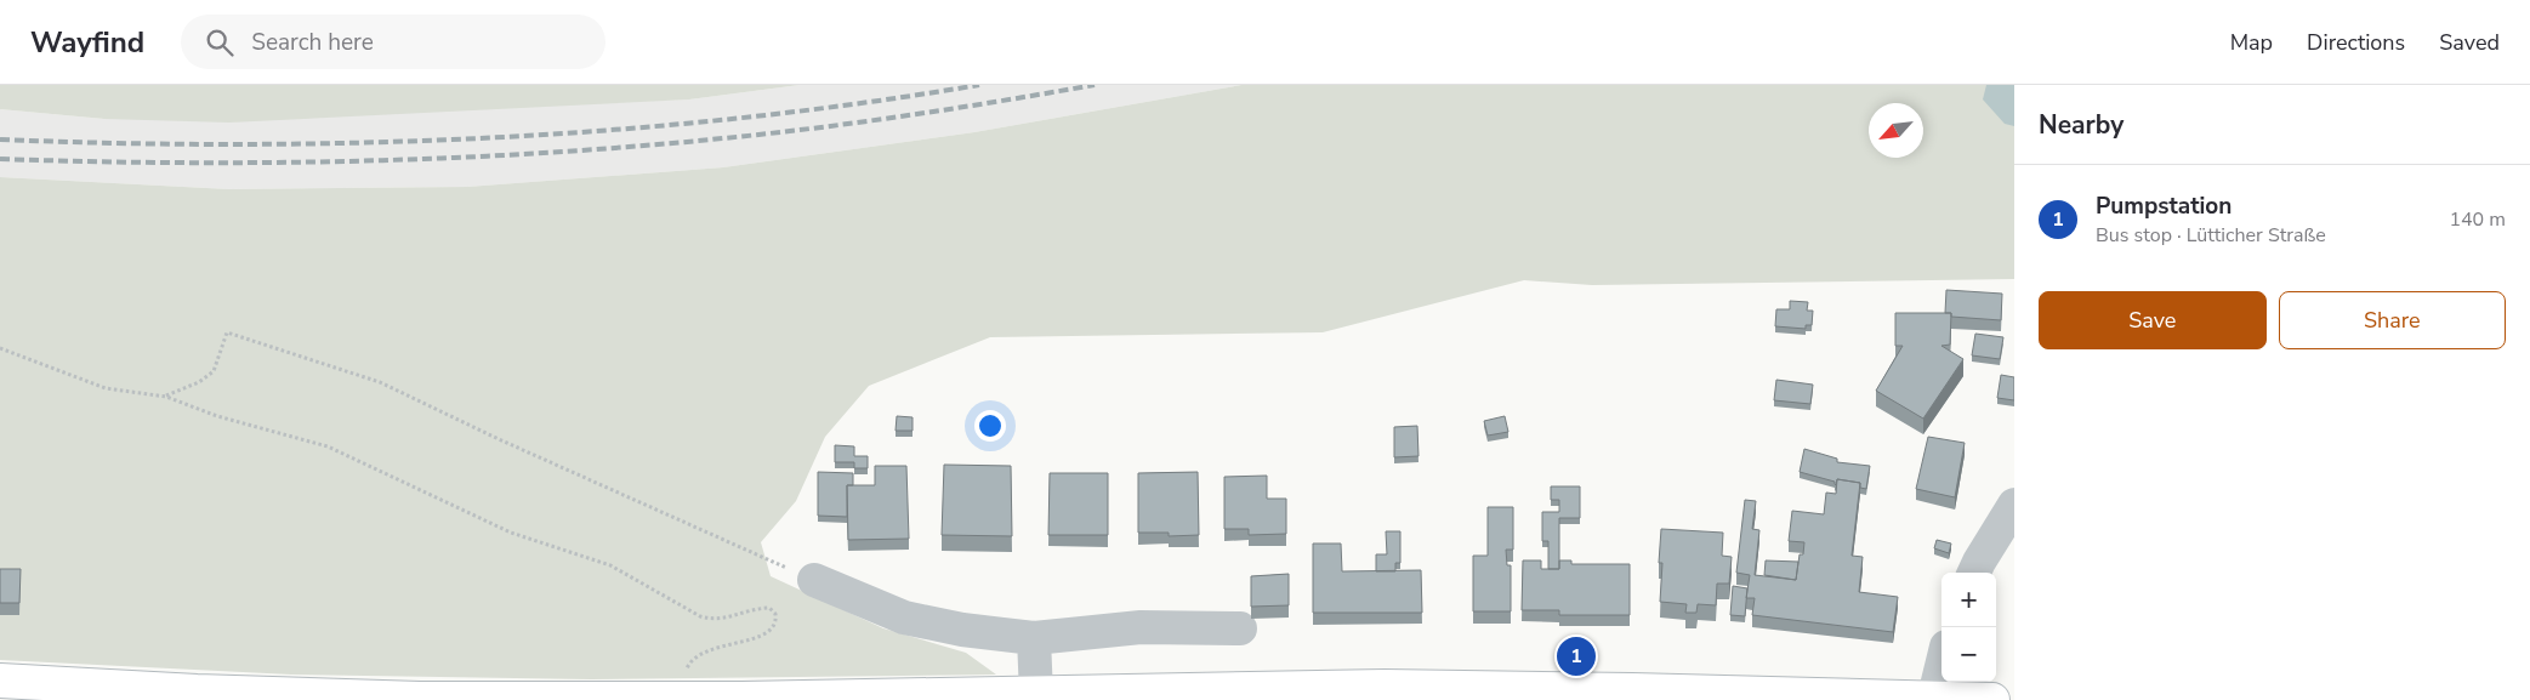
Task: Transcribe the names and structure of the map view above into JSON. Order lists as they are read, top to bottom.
{
  "north": "bottom left",
  "page": {
    "header": "Wayfind",
    "search": "Search here",
    "nav": ["Map", "Directions", "Saved"],
    "heading": "Nearby",
    "list": [
      {
        "mark": "1",
        "name": "Pumpstation",
        "note": "Bus stop · Lütticher Straße",
        "value": "140 m"
      }
    ],
    "buttons": ["Save", "Share"],
    "map_buttons": ["+", "−"],
    "pins": "1"
  }
}
